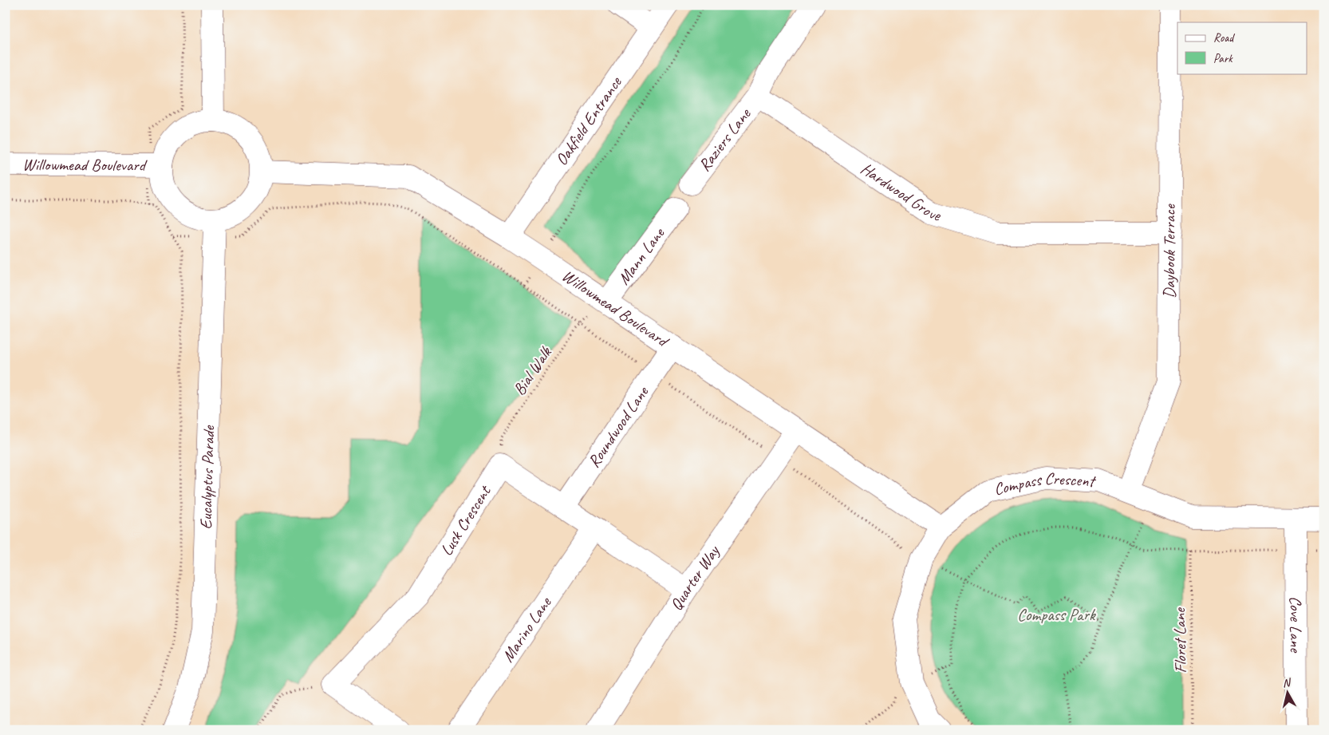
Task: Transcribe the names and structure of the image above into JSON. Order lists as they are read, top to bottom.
{
  "streets": {
    "street": [
      "Oakfield Entrance",
      "Raziers Lane",
      "Willowmead Boulevard",
      "Hardwood Grove",
      "Daybook Terrace",
      "Mann Lane",
      "Roundwood Lane",
      "Eucalyptus Parade",
      "Compass Crescent",
      "Lusk Crescent",
      "Quarter Way",
      "Cove Lane",
      "Marino Lane"
    ],
    "path": ["Bial Walk", "Floret Lane"]
  },
  "crossings": [
    ["Oakfield Entrance", "Willowmead Boulevard"],
    ["Raziers Lane", "Hardwood Grove"],
    ["Willowmead Boulevard", "Mann Lane"],
    ["Willowmead Boulevard", "Bial Walk"],
    ["Willowmead Boulevard", "Roundwood Lane"],
    ["Willowmead Boulevard", "Eucalyptus Parade"],
    ["Willowmead Boulevard", "Compass Crescent"],
    ["Willowmead Boulevard", "Quarter Way"],
    ["Hardwood Grove", "Daybook Terrace"],
    ["Daybook Terrace", "Compass Crescent"],
    ["Mann Lane", "Bial Walk"],
    ["Bial Walk", "Lusk Crescent"],
    ["Compass Crescent", "Cove Lane"]
  ],
  "parks": ["Compass Park"],
  "legend": ["Road", "Park"],
  "north": "top"
}
